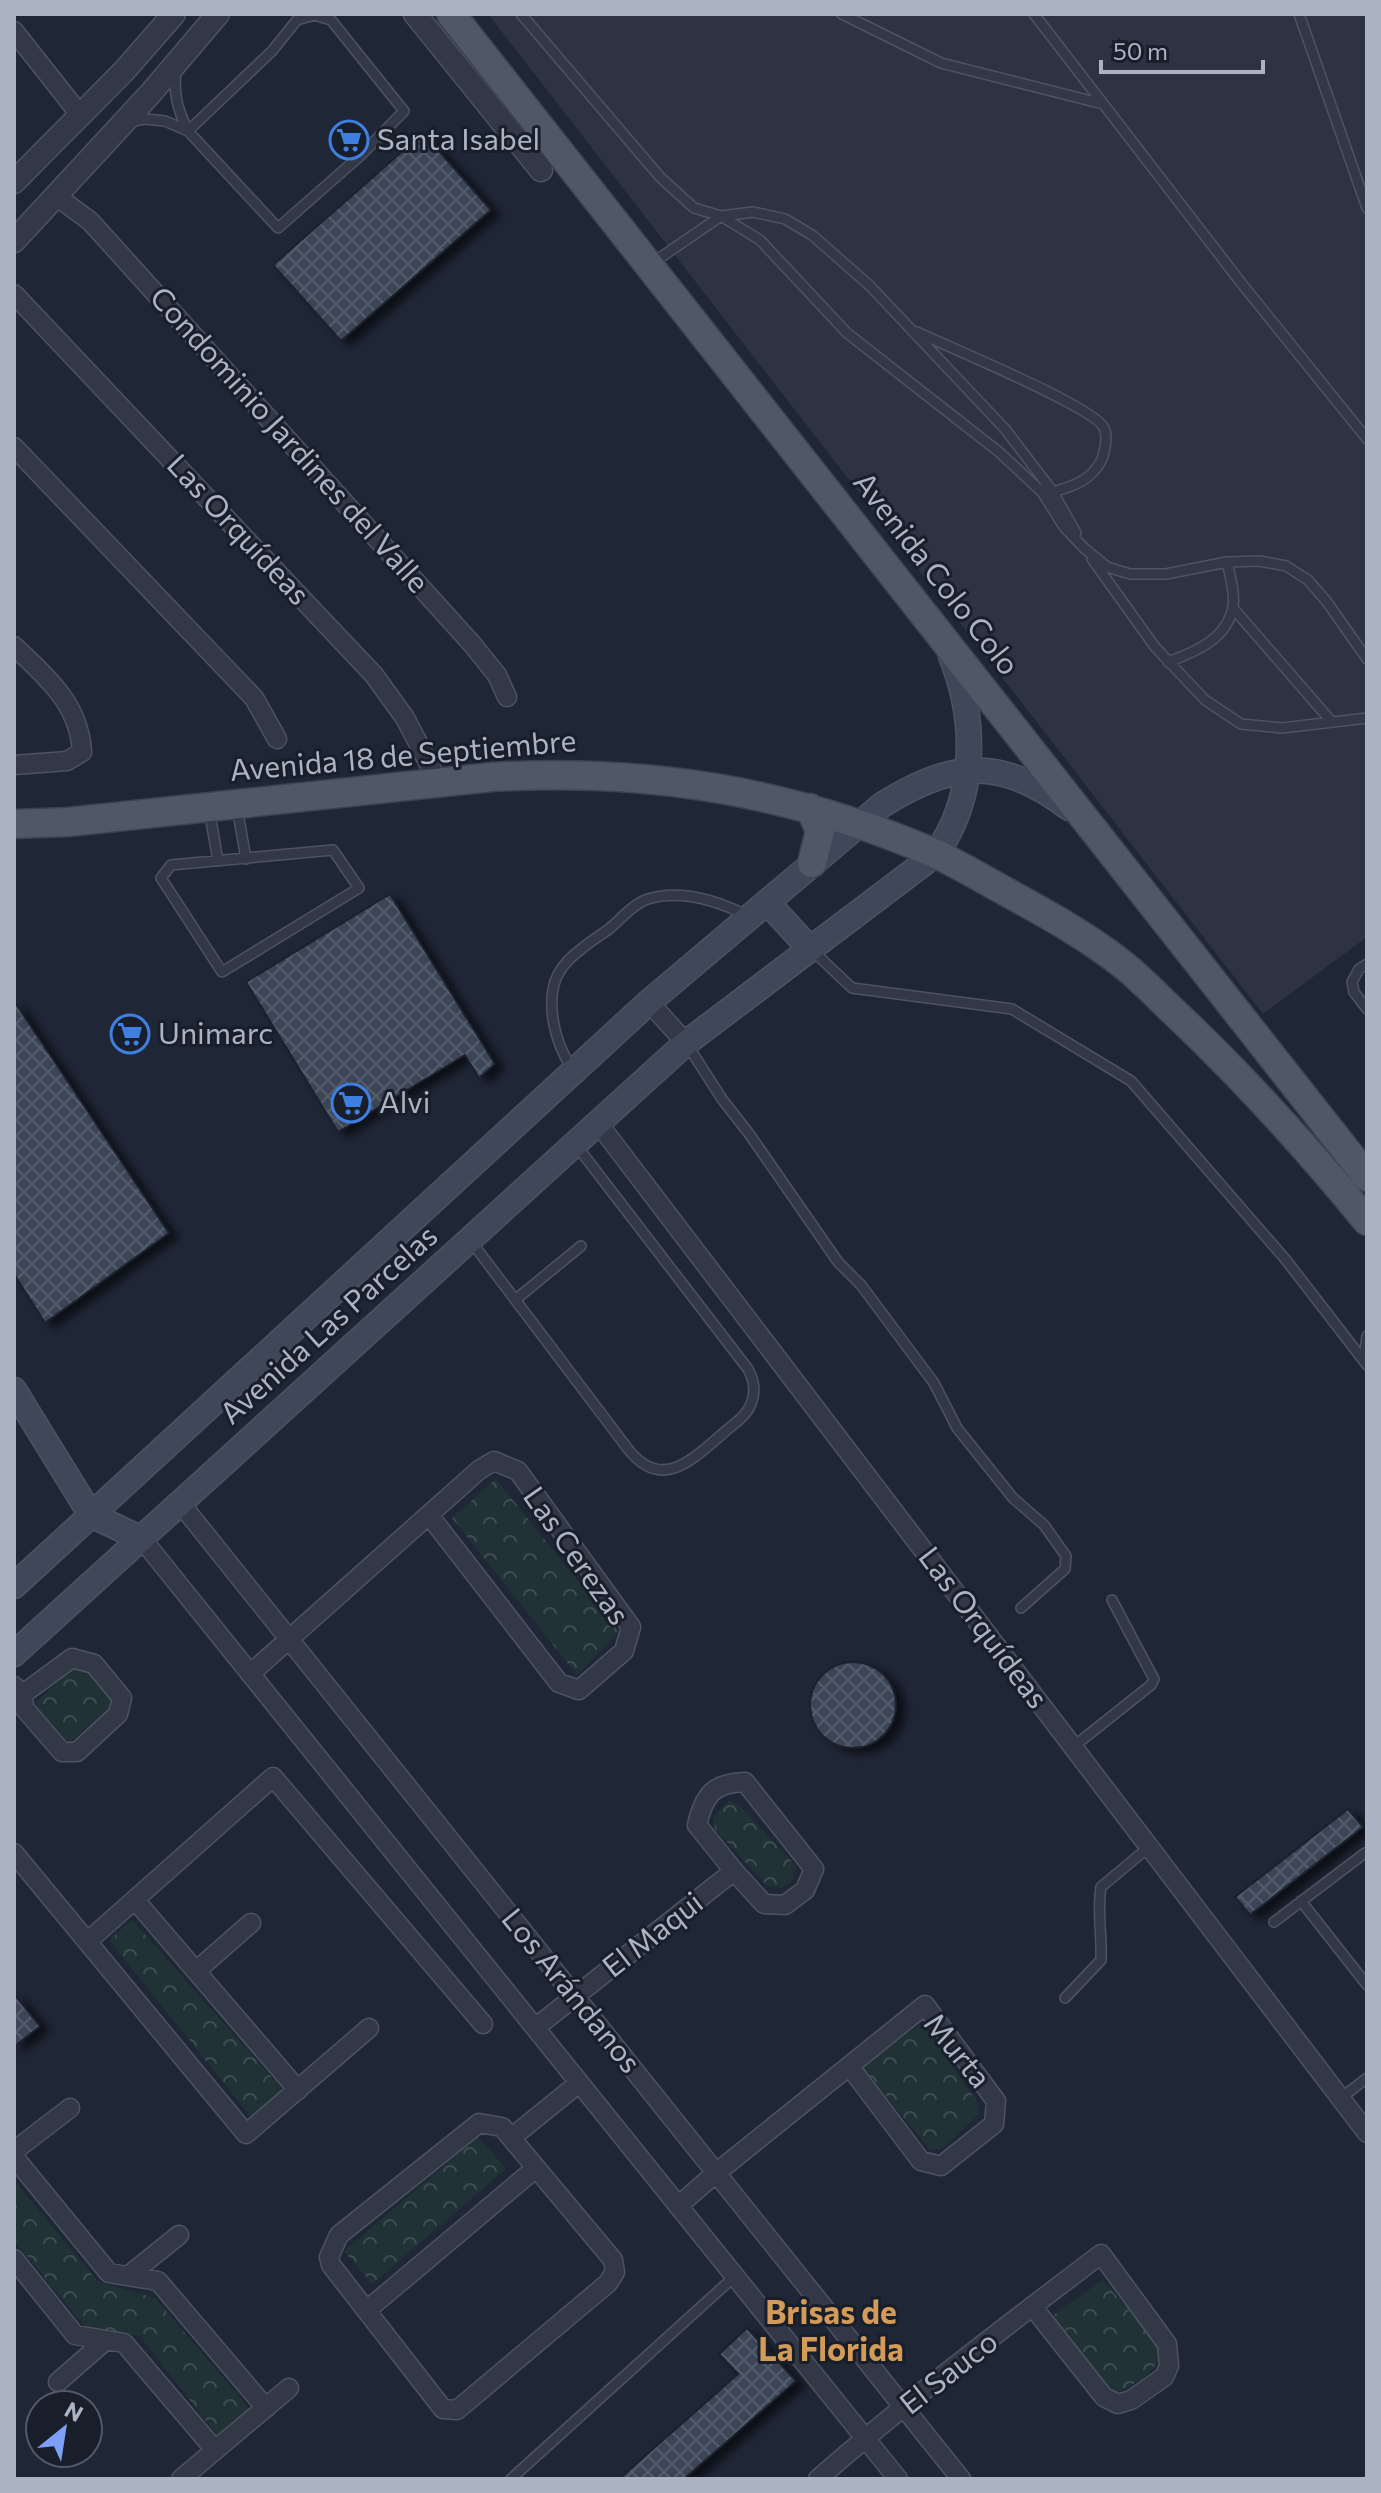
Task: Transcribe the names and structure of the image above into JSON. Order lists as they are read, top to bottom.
{
  "streets": {
    "main road": ["Avenida Colo Colo", "Avenida 18 de Septiembre", "Avenida Las Parcelas"],
    "street": [
      "Condominio Jardines del Valle",
      "Las Orquídeas",
      "Las Cerezas",
      "El Maqui",
      "Los Arándanos",
      "Murta",
      "El Sauco"
    ]
  },
  "crossings": [
    ["Las Orquídeas", "Avenida 18 de Septiembre"],
    ["Las Orquídeas", "Avenida Las Parcelas"],
    ["Avenida Colo Colo", "Avenida Las Parcelas"],
    ["Avenida 18 de Septiembre", "Avenida Las Parcelas"],
    ["Avenida Las Parcelas", "Los Arándanos"],
    ["Las Cerezas", "Los Arándanos"],
    ["El Maqui", "Los Arándanos"],
    ["Los Arándanos", "Murta"],
    ["Los Arándanos", "El Sauco"]
  ],
  "districts": ["Brisas de La Florida"],
  "places": {
    "supermarket": ["Santa Isabel", "Unimarc", "Alvi"]
  },
  "scale_bar": "50 m",
  "north": "top right"
}
